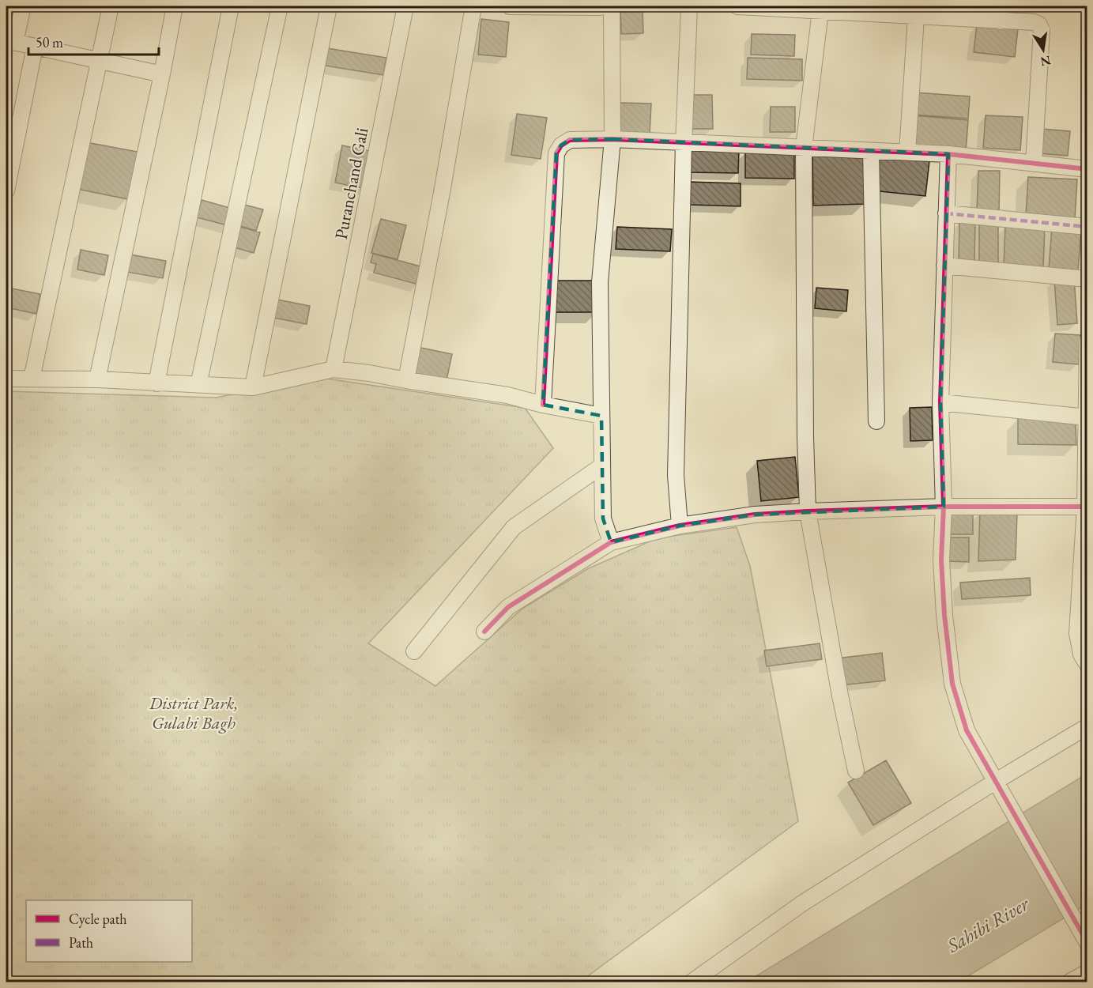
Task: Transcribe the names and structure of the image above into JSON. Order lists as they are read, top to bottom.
{
  "streets": {
    "street": ["Puranchand Gali"]
  },
  "water": ["Sahibi River"],
  "parks": ["District Park, Gulabi Bagh"],
  "legend": ["Cycle path", "Path"],
  "scale_bar": "50 m",
  "north": "bottom"
}
